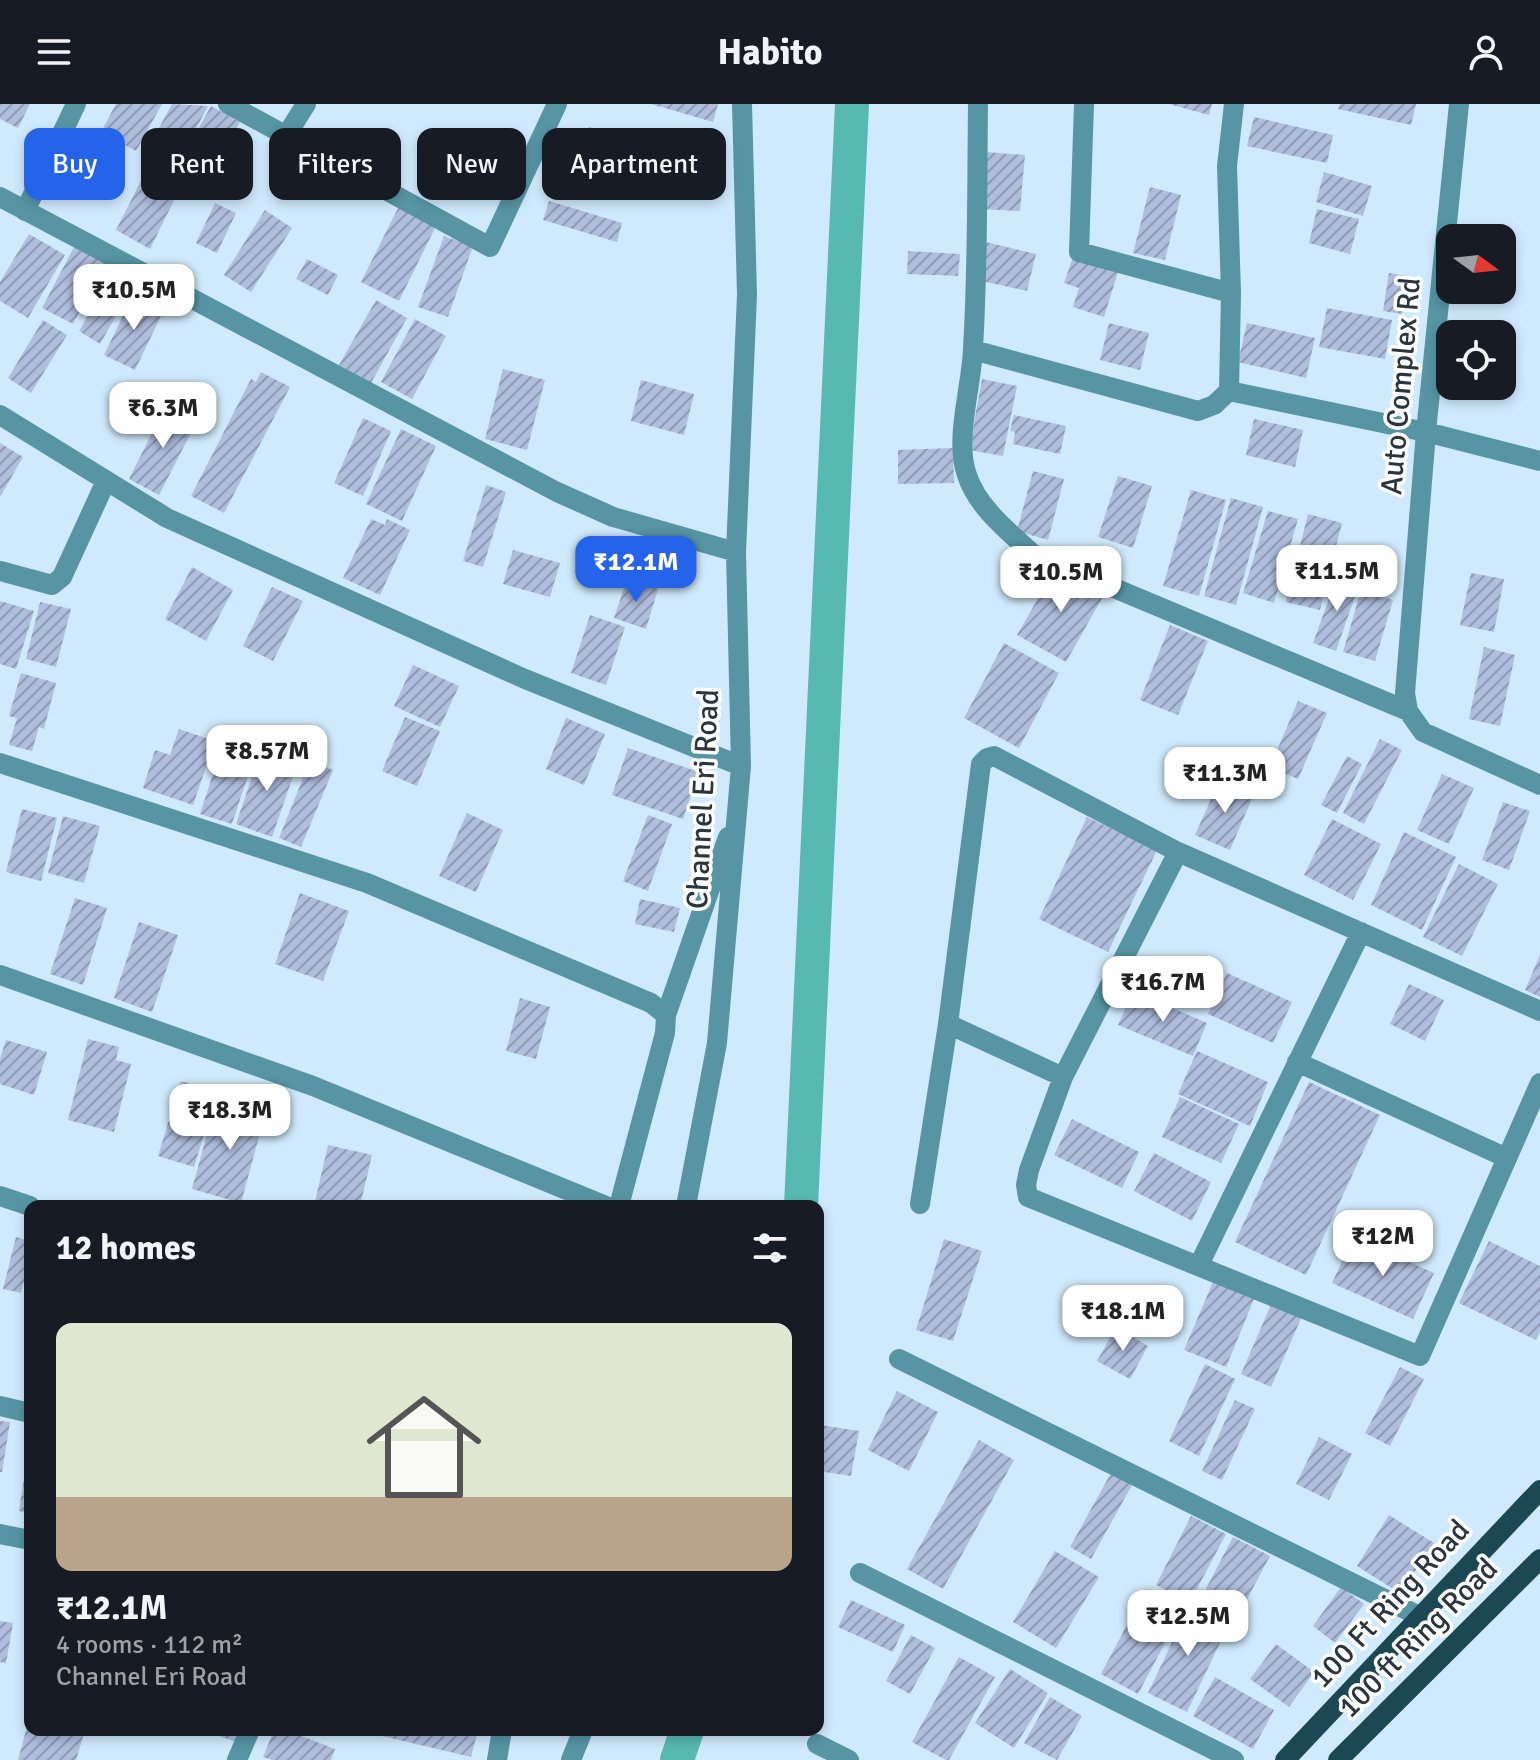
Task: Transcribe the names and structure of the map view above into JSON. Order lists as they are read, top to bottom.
{
  "streets": {
    "main road": ["100 Ft Ring Road", "100 ft Ring Road"],
    "street": ["Auto Complex Rd", "Channel Eri Road"]
  },
  "north": "right",
  "page": {
    "header": "Habito",
    "chip": [
      "Buy",
      "Rent",
      "Filters",
      "New",
      "Apartment"
    ],
    "price": [
      "₹10.5M",
      "₹6.3M",
      "₹12.1M",
      "₹11.5M",
      "₹10.5M",
      "₹8.57M",
      "₹11.3M",
      "₹16.7M",
      "₹18.3M",
      "₹12M",
      "₹18.1M",
      "₹12.5M"
    ],
    "heading": "12 homes",
    "list": [
      {
        "name": "₹12.1M",
        "note": "4 rooms · 112 m² · Channel Eri Road"
      }
    ]
  }
}
